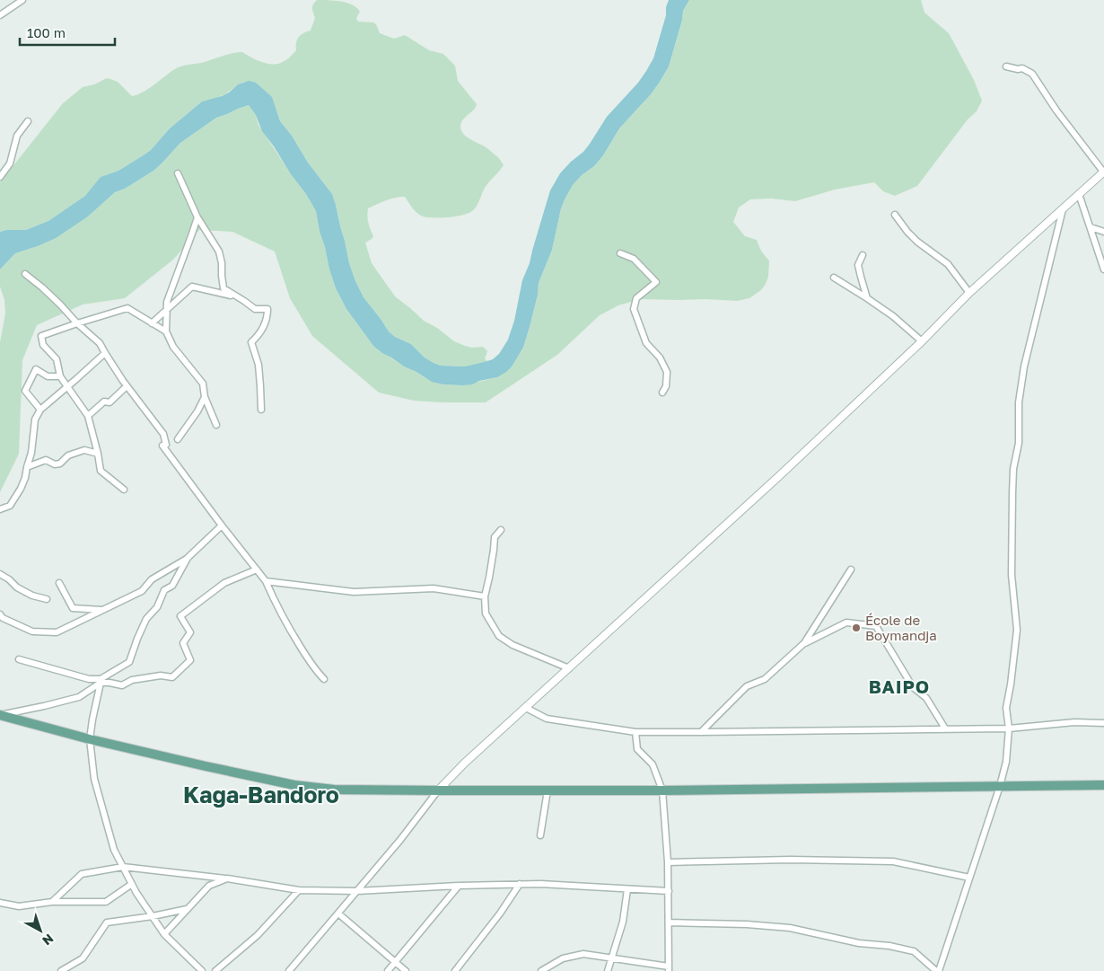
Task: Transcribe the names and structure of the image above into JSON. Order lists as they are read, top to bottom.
{
  "districts": ["BAIPO", "Kaga-Bandoro"],
  "places": ["École de Boymandja"],
  "scale_bar": "100 m",
  "north": "bottom right"
}
